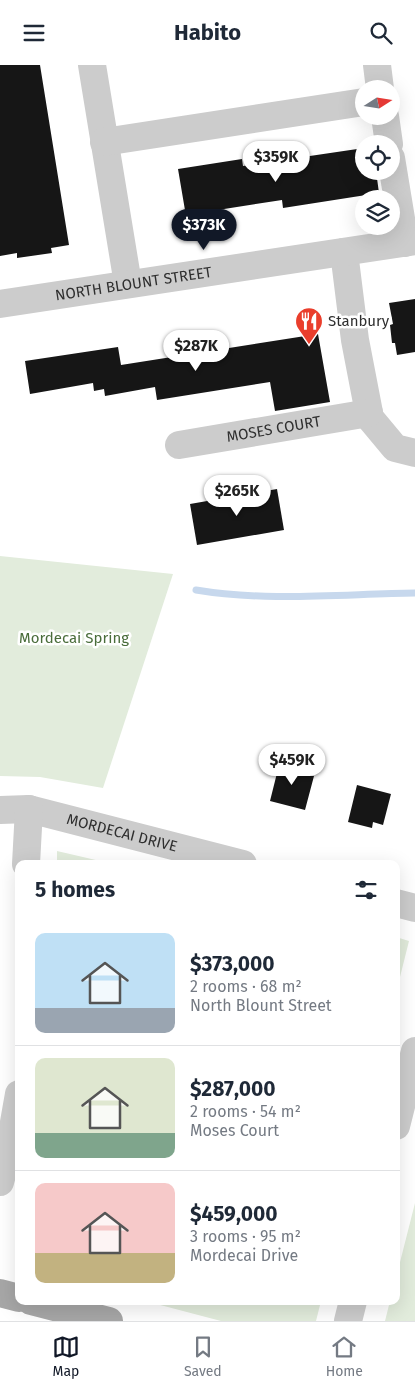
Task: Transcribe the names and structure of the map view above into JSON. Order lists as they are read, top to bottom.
{
  "streets": {
    "street": ["NORTH BLOUNT STREET", "MOSES COURT", "MORDECAI DRIVE"]
  },
  "parks": ["Mordecai Spring"],
  "places": {
    "restaurant": ["Stanbury"]
  },
  "north": "right",
  "page": {
    "header": "Habito",
    "price": [
      "$359K",
      "$373K",
      "$287K",
      "$265K",
      "$459K"
    ],
    "heading": "5 homes",
    "list": [
      {
        "name": "$373,000",
        "note": "2 rooms · 68 m² · North Blount Street"
      },
      {
        "name": "$287,000",
        "note": "2 rooms · 54 m² · Moses Court"
      },
      {
        "name": "$459,000",
        "note": "3 rooms · 95 m² · Mordecai Drive"
      }
    ],
    "tabs": ["Map", "Saved", "Home"]
  }
}
